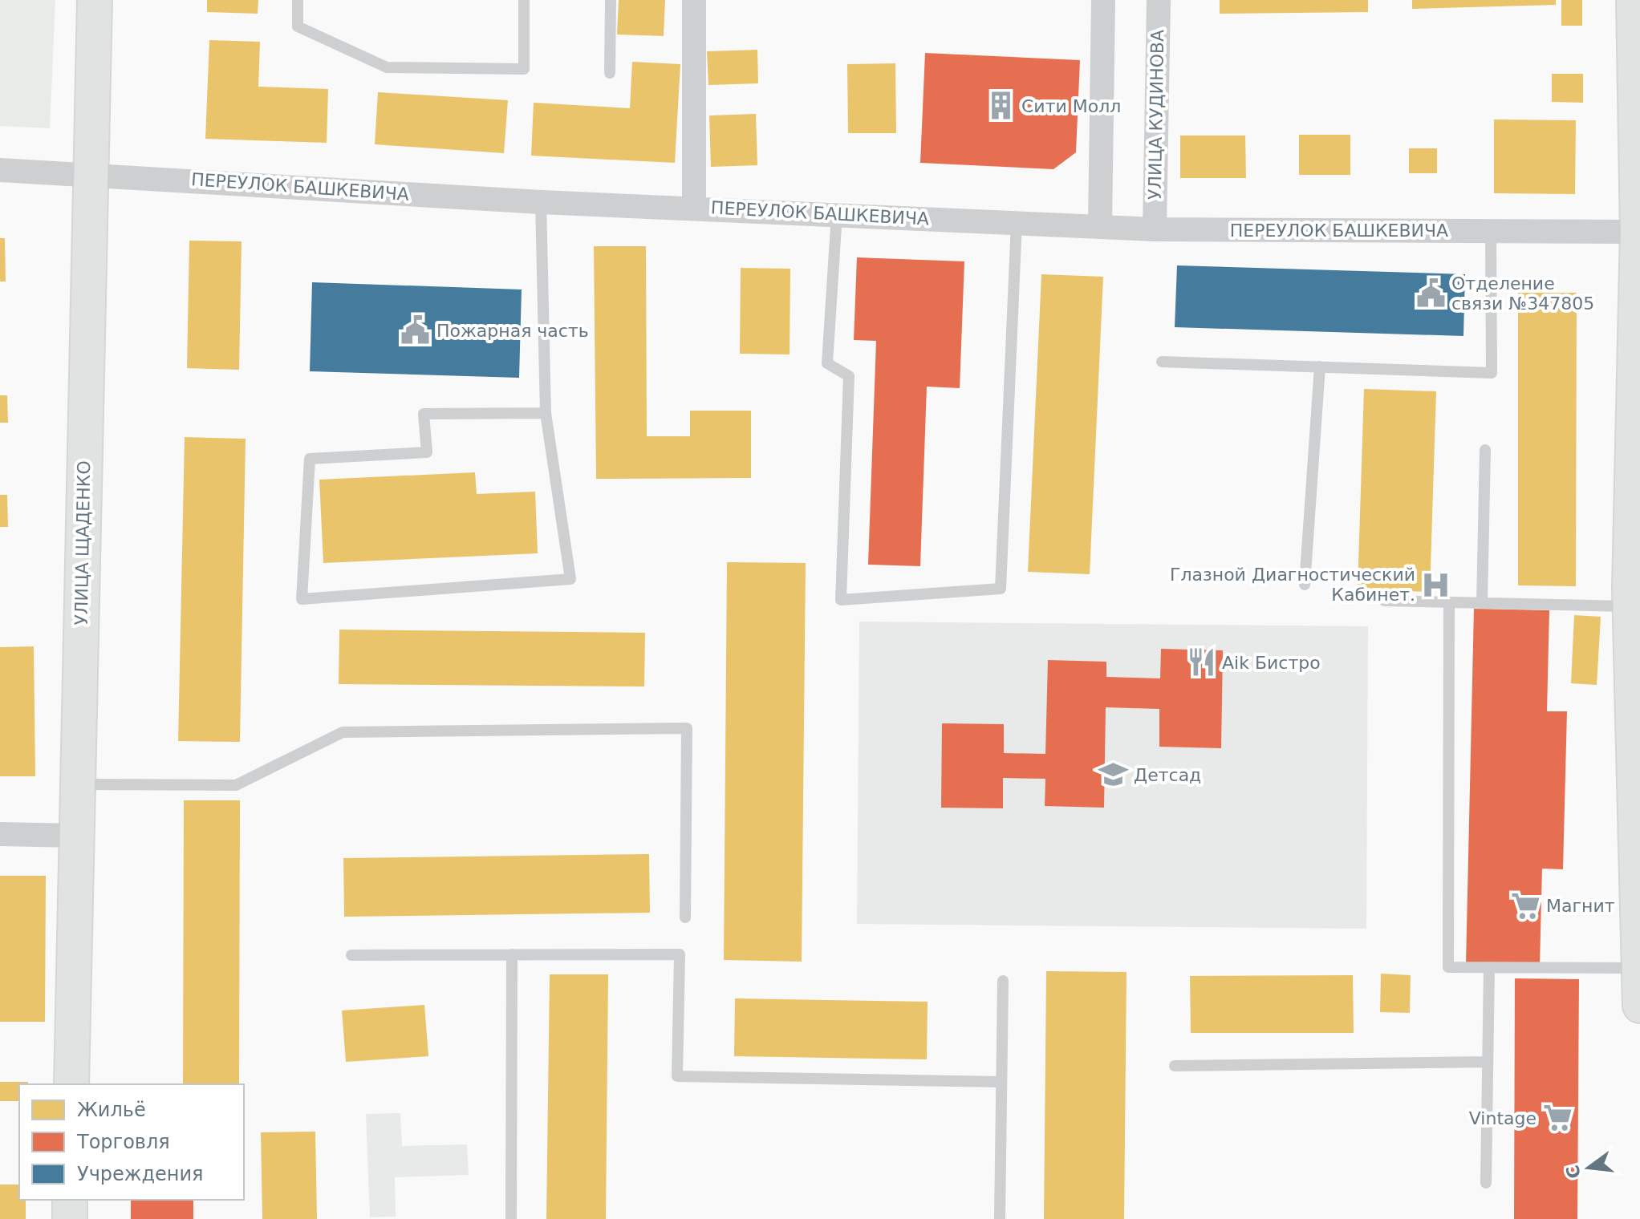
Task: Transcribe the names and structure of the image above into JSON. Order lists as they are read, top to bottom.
{
  "streets": {
    "street": ["УЛИЦА КУДИНОВА", "ПЕРЕУЛОК БАШКЕВИЧА", "УЛИЦА ЩАДЕНКО"]
  },
  "crossings": [
    ["УЛИЦА КУДИНОВА", "ПЕРЕУЛОК БАШКЕВИЧА"],
    ["ПЕРЕУЛОК БАШКЕВИЧА", "УЛИЦА ЩАДЕНКО"]
  ],
  "places": {
    "building": ["Сити Молл"],
    "public building": ["Отделение связи №347805", "Пожарная часть"],
    "hospital": ["Глазной Диагностический Кабинет."],
    "restaurant": ["Aik Бистро"],
    "school or university": ["Детсад"],
    "supermarket": ["Магнит", "Vintage"]
  },
  "legend": ["Жильё", "Торговля", "Учреждения"],
  "north": "left"
}
